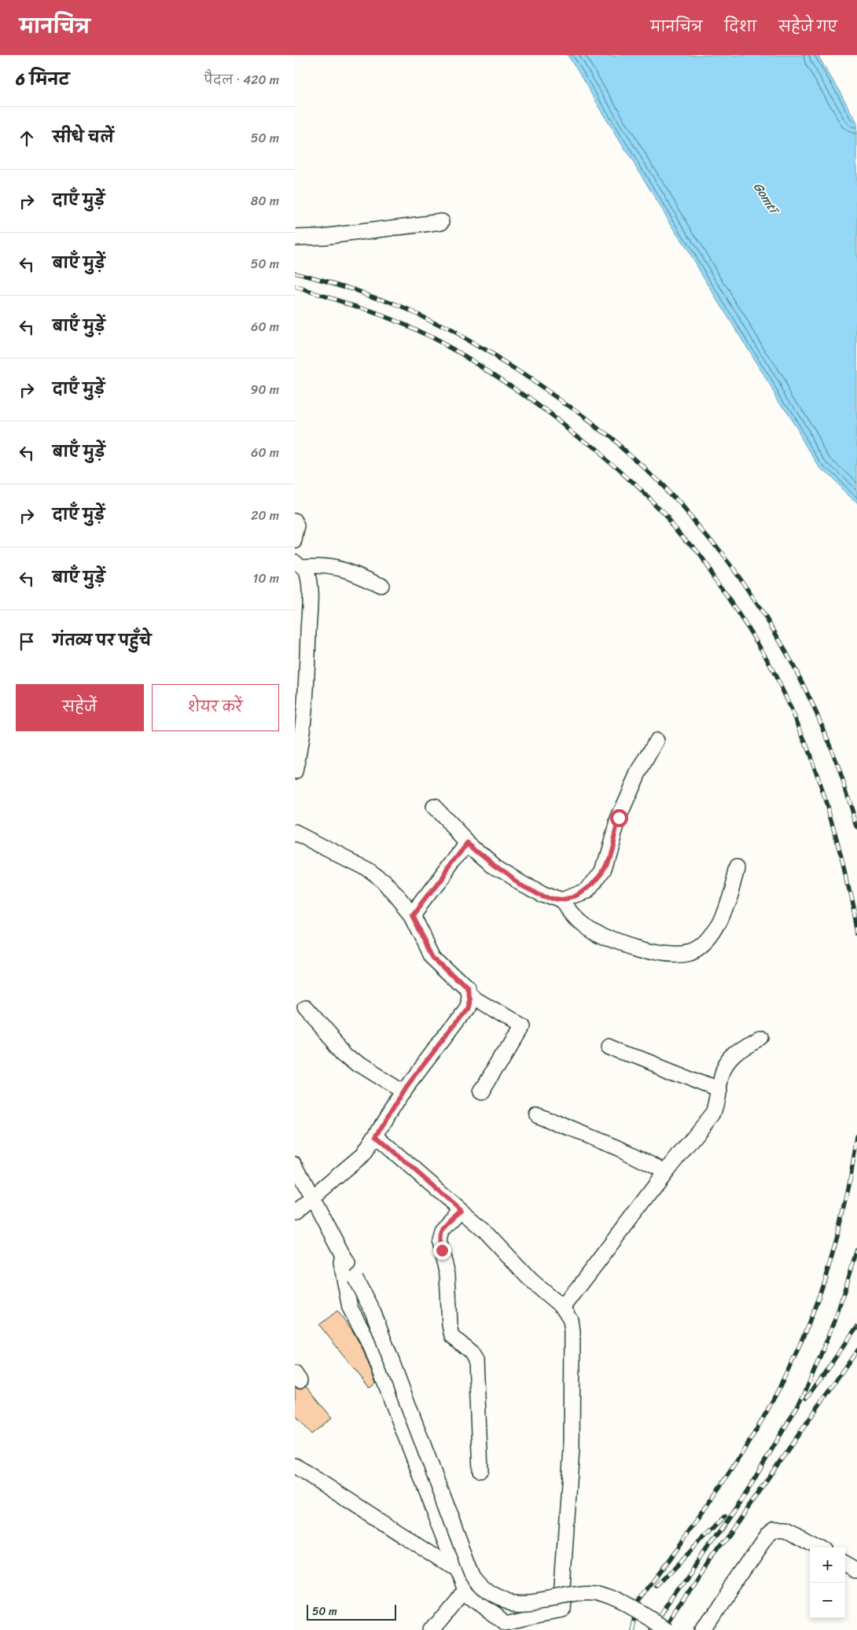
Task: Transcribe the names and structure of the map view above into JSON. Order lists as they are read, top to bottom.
{
  "water": ["Gomtī"],
  "scale_bar": "50 m",
  "page": {
    "header": "मानचित्र",
    "nav": ["मानचित्र", "दिशा", "सहेजे गए"],
    "heading": ["6 मिनट", "पैदल · 420 m"],
    "list": [
      ["सीधे चलें", "50 m"],
      ["दाएँ मुड़ें", "80 m"],
      ["बाएँ मुड़ें", "50 m"],
      ["बाएँ मुड़ें", "60 m"],
      ["दाएँ मुड़ें", "90 m"],
      ["बाएँ मुड़ें", "60 m"],
      ["दाएँ मुड़ें", "20 m"],
      ["बाएँ मुड़ें", "10 m"],
      "गंतव्य पर पहुँचे"
    ],
    "buttons": ["सहेजें", "शेयर करें"],
    "map_buttons": ["+", "−"],
    "scale": "50 m"
  }
}
